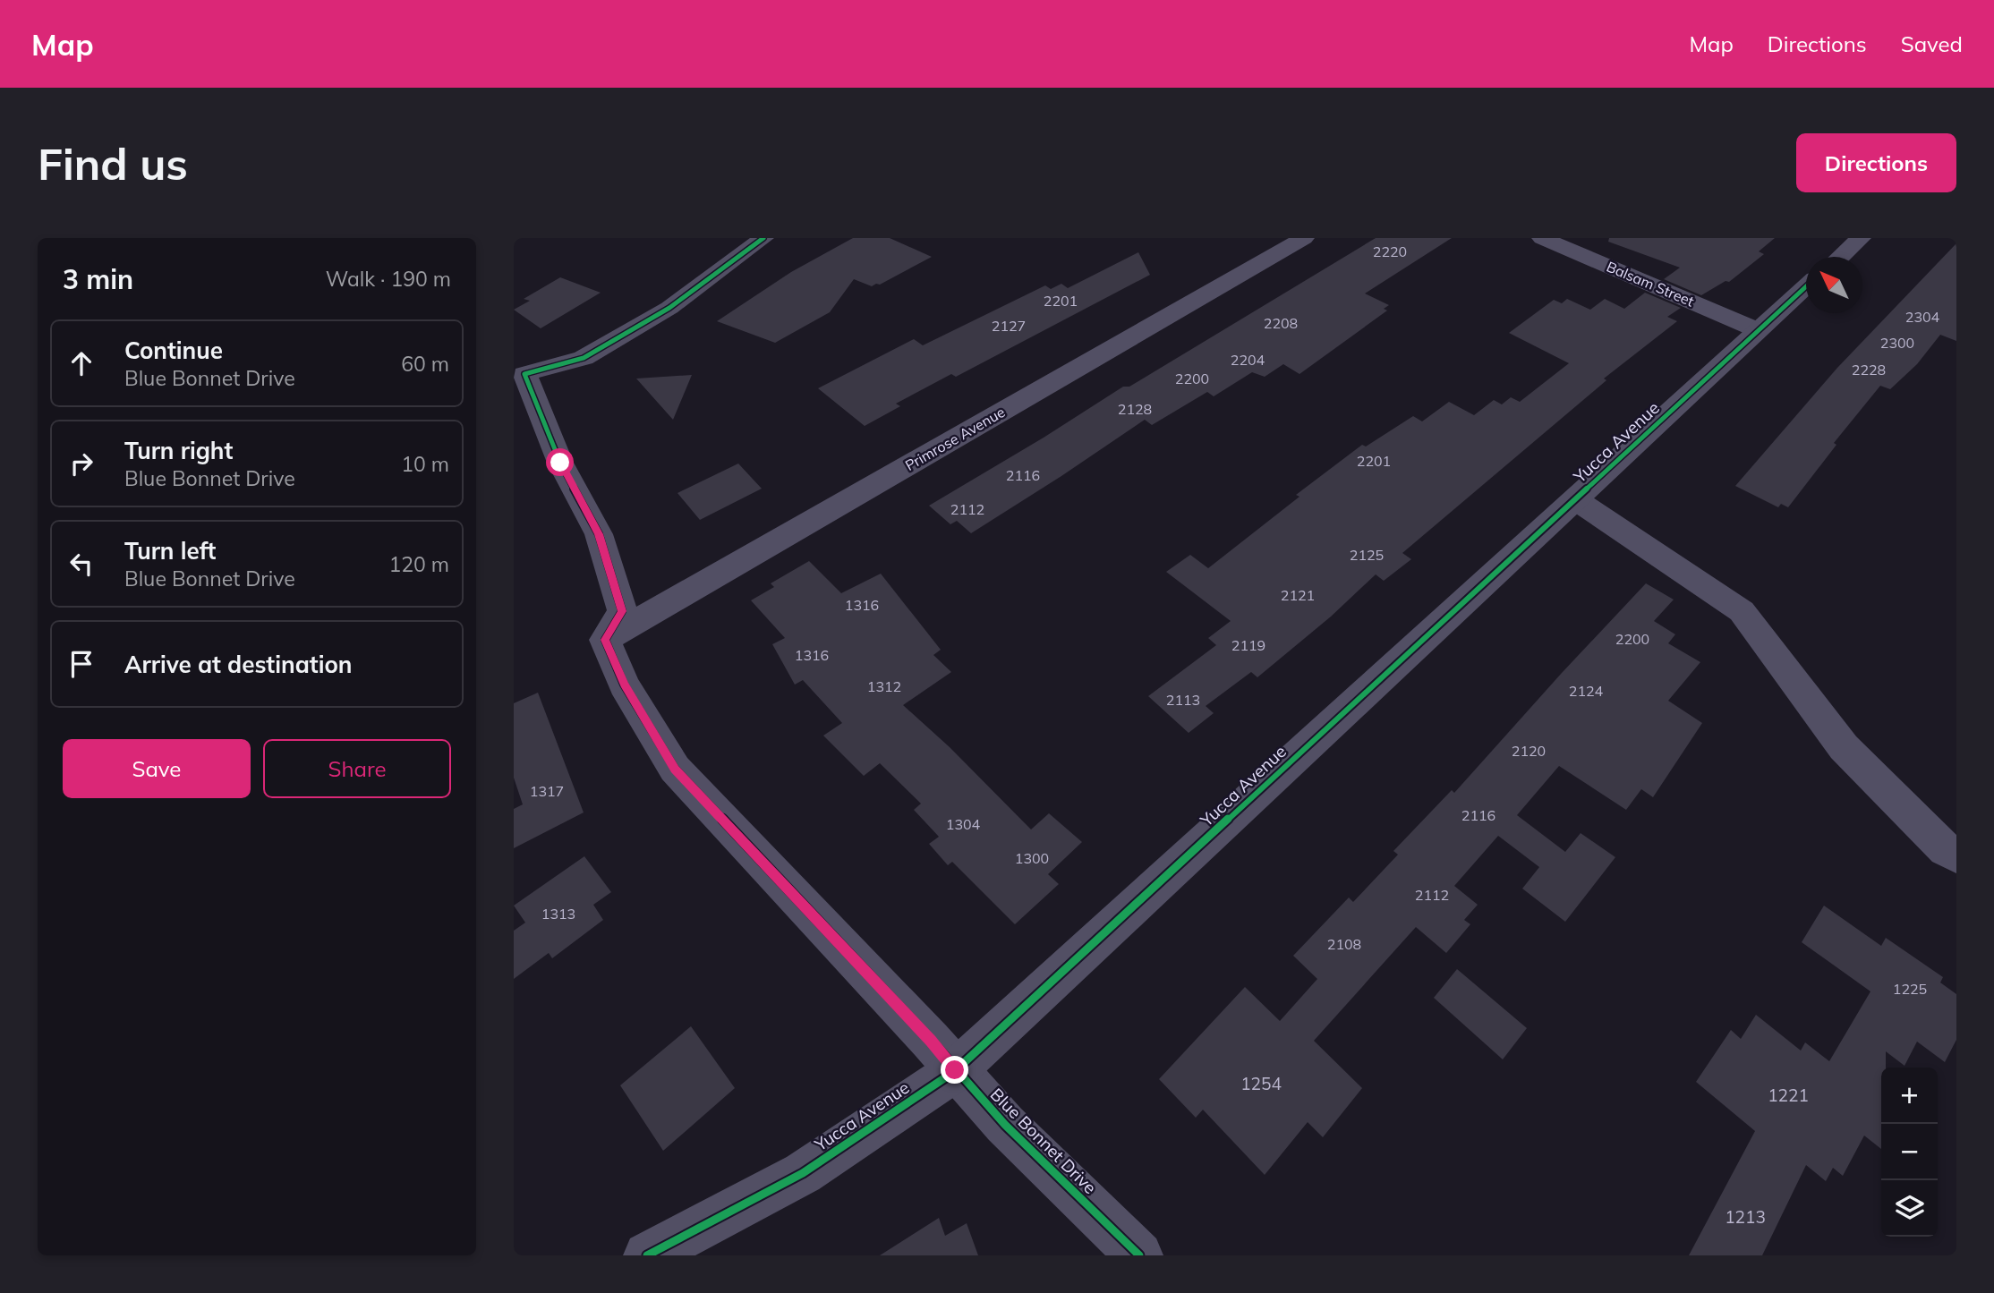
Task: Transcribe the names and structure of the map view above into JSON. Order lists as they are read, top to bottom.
{
  "streets": {
    "street": [
      "Balsam Street",
      "Primrose Avenue",
      "Yucca Avenue",
      "Blue Bonnet Drive"
    ]
  },
  "crossings": [
    ["Balsam Street", "Yucca Avenue"],
    ["Primrose Avenue", "Blue Bonnet Drive"],
    ["Yucca Avenue", "Blue Bonnet Drive"]
  ],
  "house_numbers": [
    "2220",
    "2201",
    "2304",
    "2208",
    "2127",
    "2300",
    "2204",
    "2228",
    "2200",
    "2128",
    "2201",
    "2116",
    "2112",
    "2125",
    "2121",
    "1316",
    "2200",
    "2119",
    "1316",
    "1312",
    "2124",
    "2113",
    "2120",
    "1317",
    "2116",
    "1304",
    "1300",
    "2112",
    "1313",
    "2108",
    "1225",
    "1254",
    "1221",
    "1213"
  ],
  "north": "top left",
  "page": {
    "header": "Map",
    "nav": ["Map", "Directions", "Saved"],
    "buttons": [
      "Directions",
      ["Save", "Share"]
    ],
    "title": "Find us",
    "heading": ["3 min", "Walk · 190 m"],
    "list": [
      ["Continue", "Blue Bonnet Drive", "60 m"],
      ["Turn right", "Blue Bonnet Drive", "10 m"],
      ["Turn left", "Blue Bonnet Drive", "120 m"],
      "Arrive at destination"
    ],
    "map_buttons": ["+", "−"]
  }
}
